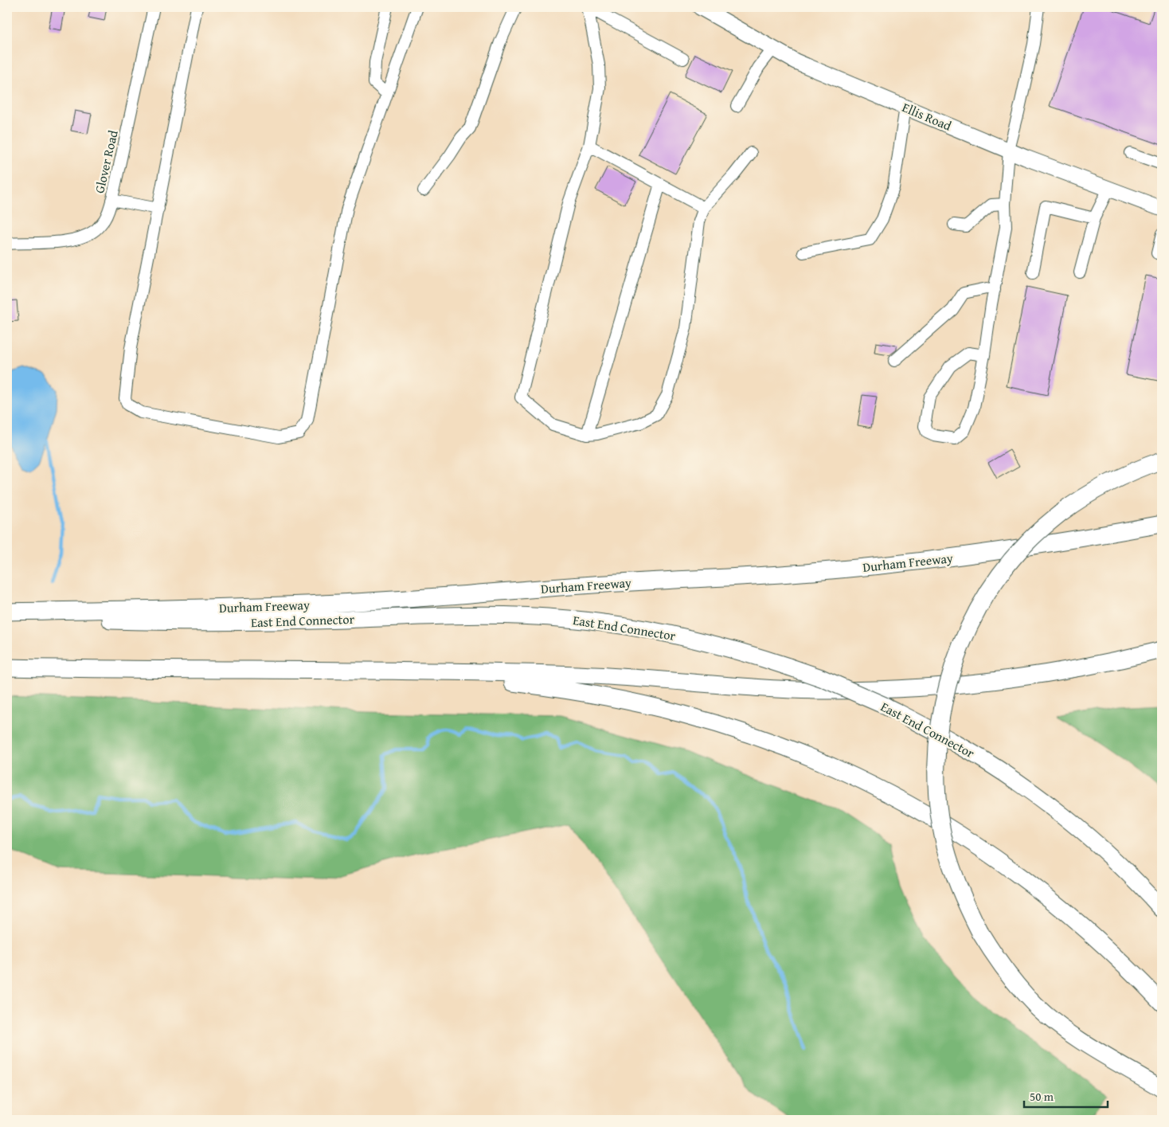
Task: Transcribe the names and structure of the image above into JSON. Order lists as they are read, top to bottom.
{
  "streets": {
    "highway": ["Durham Freeway", "East End Connector"],
    "main road": ["Ellis Road"],
    "street": ["Glover Road"]
  },
  "scale_bar": "50 m"
}
